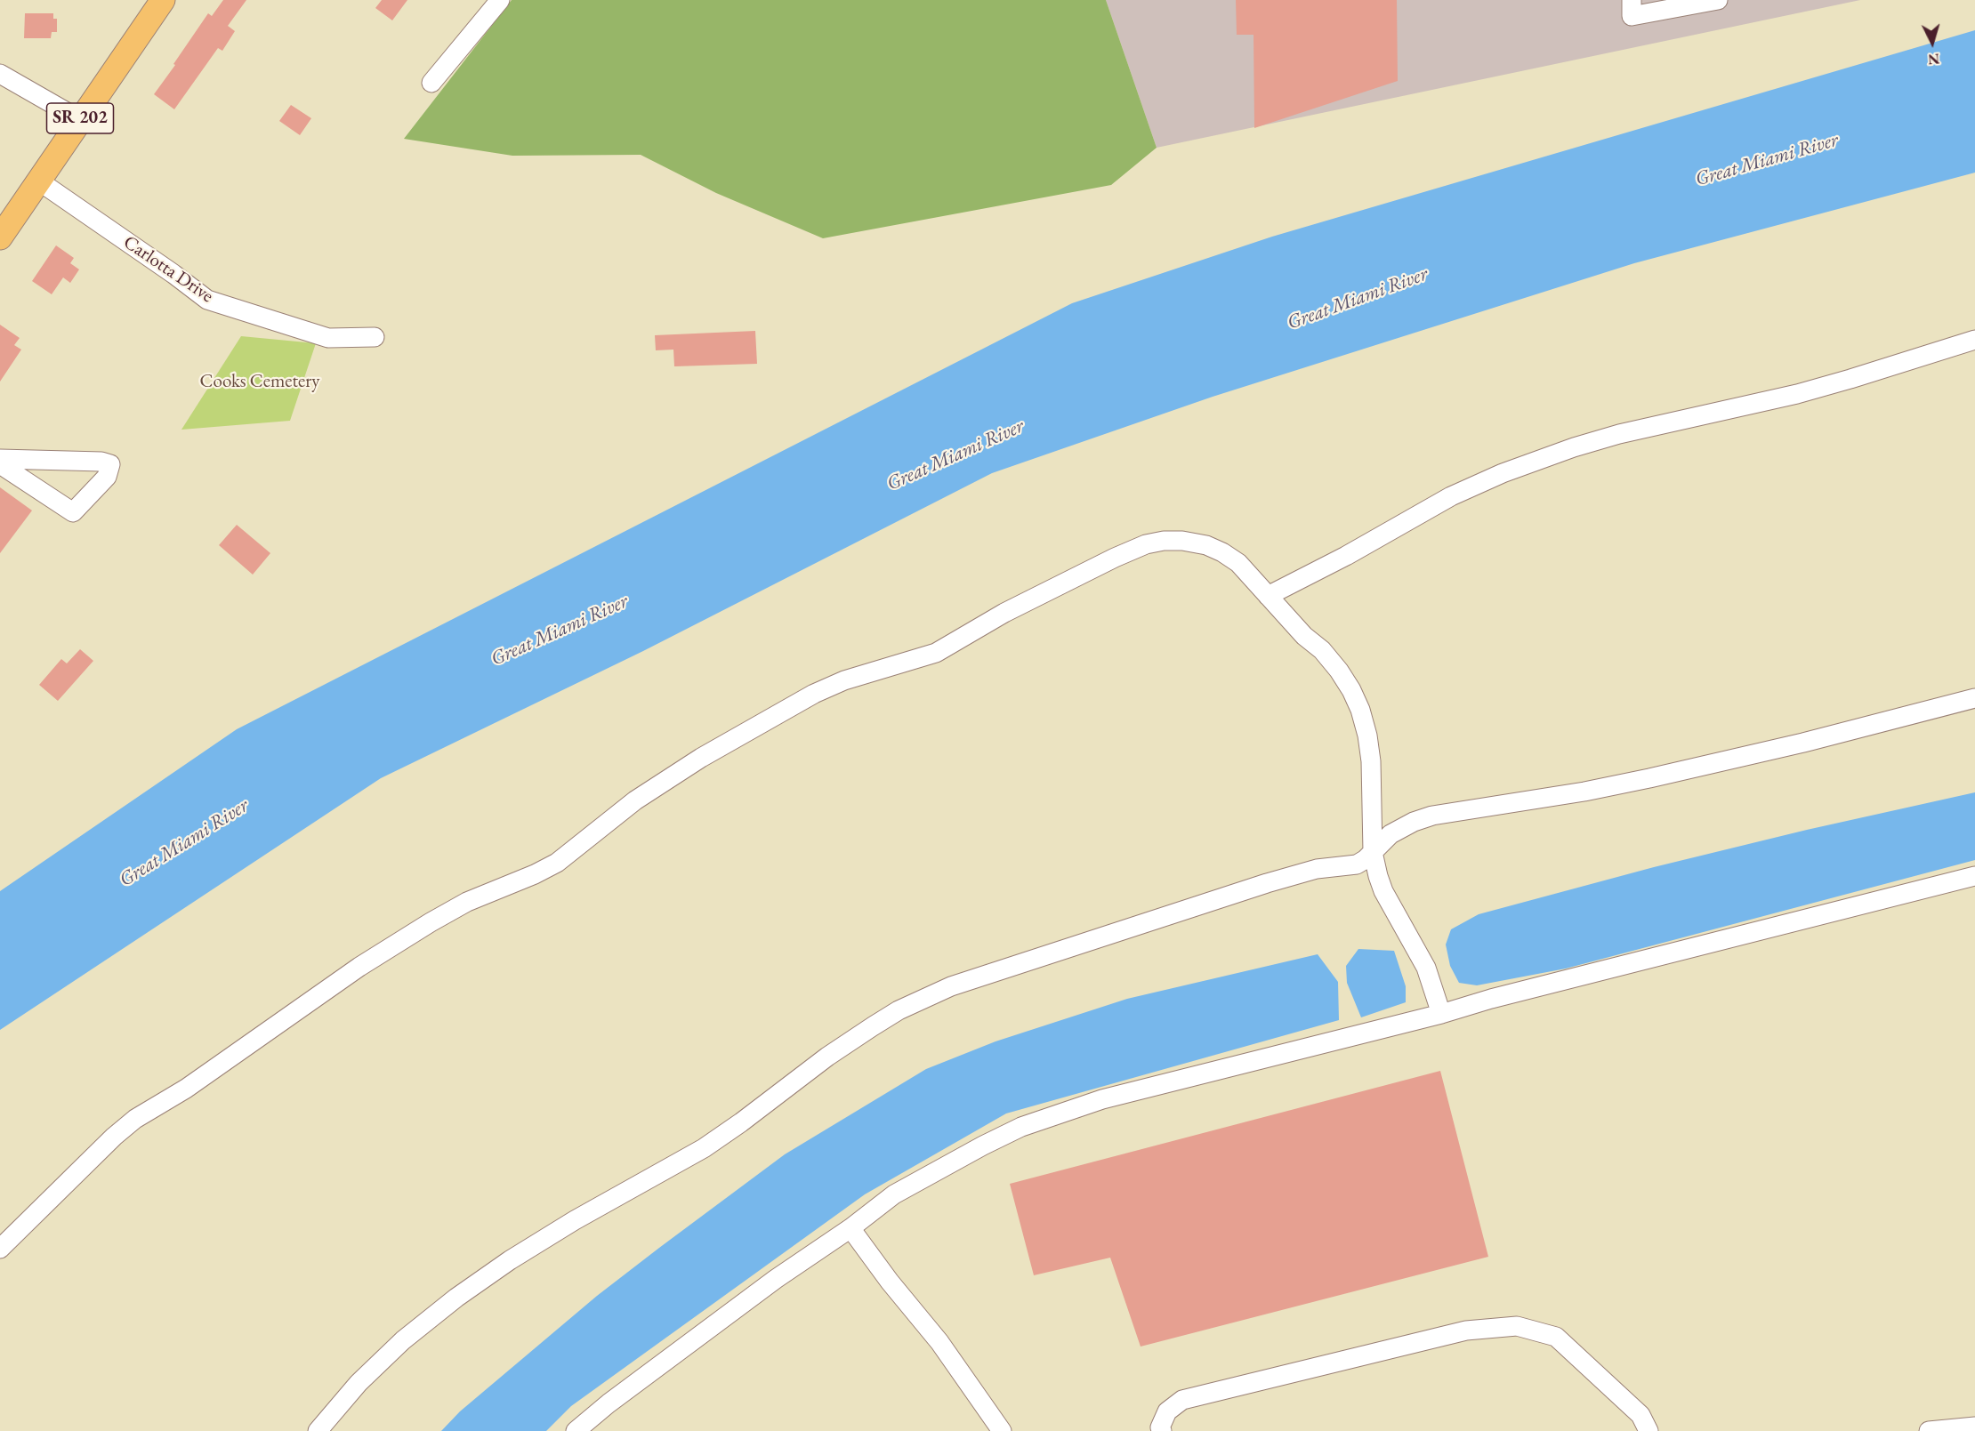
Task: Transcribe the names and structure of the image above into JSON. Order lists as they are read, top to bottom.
{
  "streets": {
    "main road": ["SR 202"],
    "street": ["Carlotta Drive"]
  },
  "crossings": [
    ["SR 202", "Carlotta Drive"]
  ],
  "water": ["Great Miami River"],
  "parks": ["Cooks Cemetery"],
  "north": "bottom"
}
